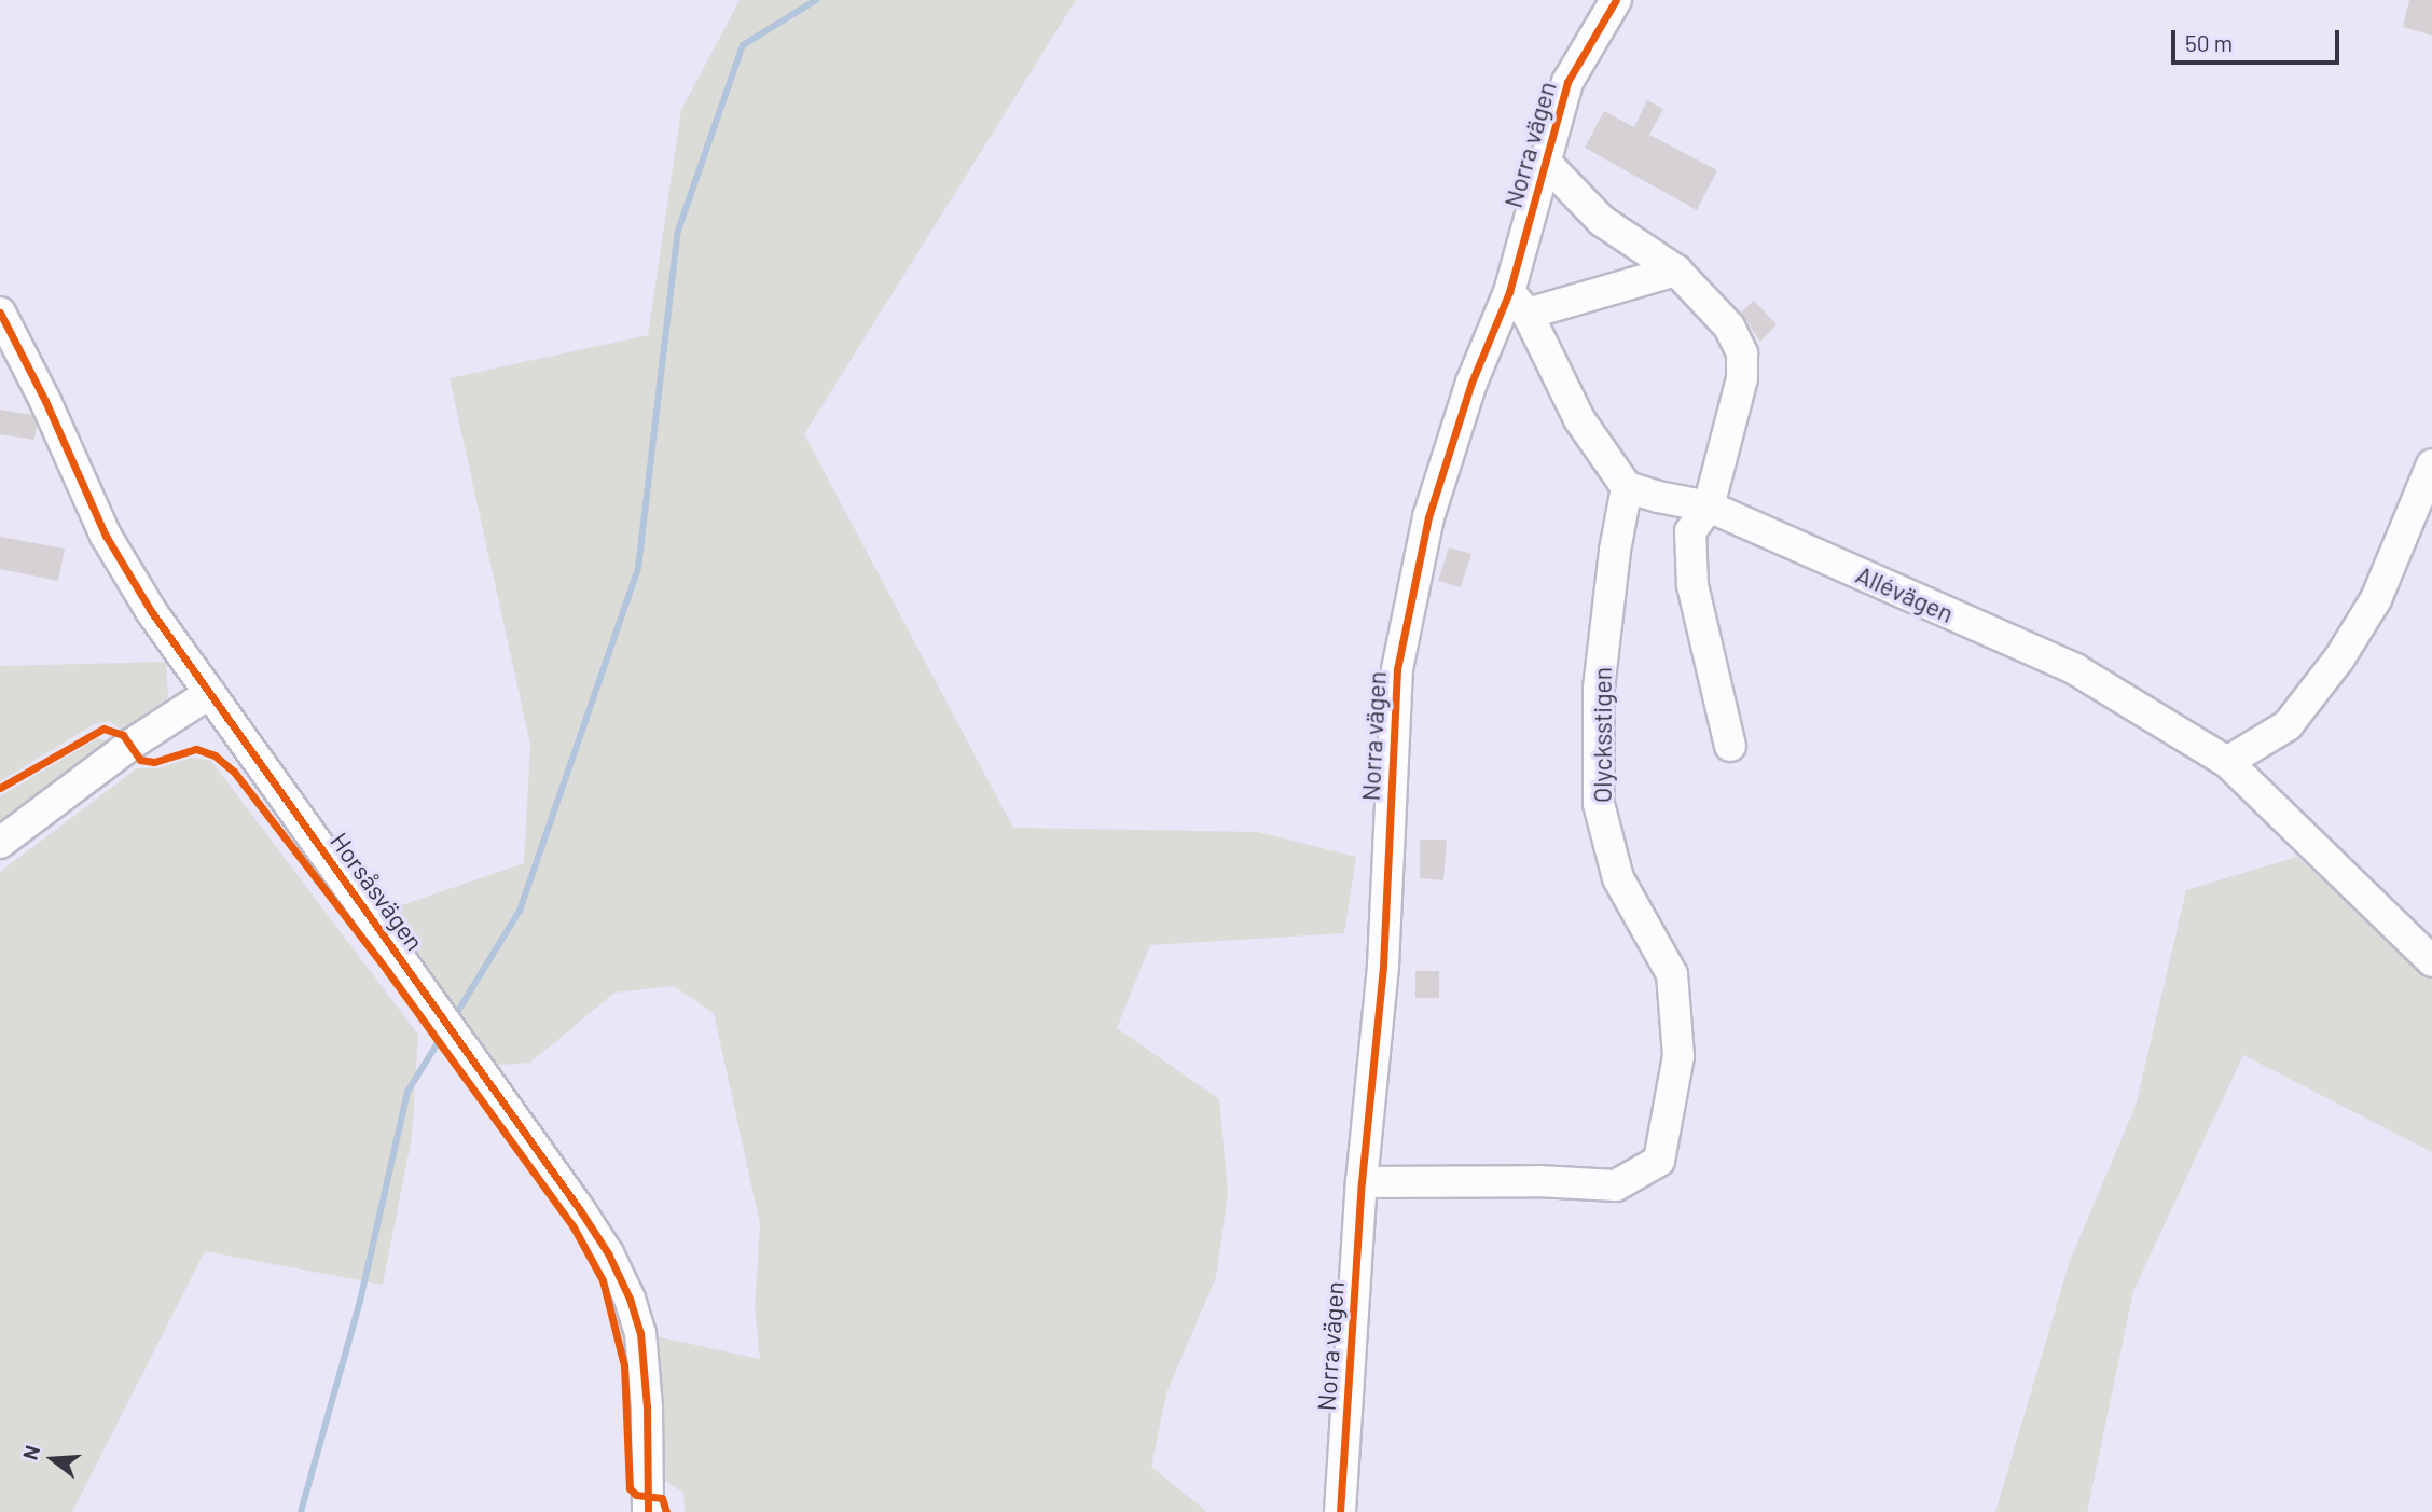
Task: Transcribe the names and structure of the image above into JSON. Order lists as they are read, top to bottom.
{
  "streets": {
    "street": [
      "Norra vägen",
      "Allévägen",
      "Olycksstigen",
      "Horsåsvägen"
    ]
  },
  "crossings": [
    ["Norra vägen", "Olycksstigen"],
    ["Allévägen", "Olycksstigen"]
  ],
  "scale_bar": "50 m",
  "north": "left"
}
